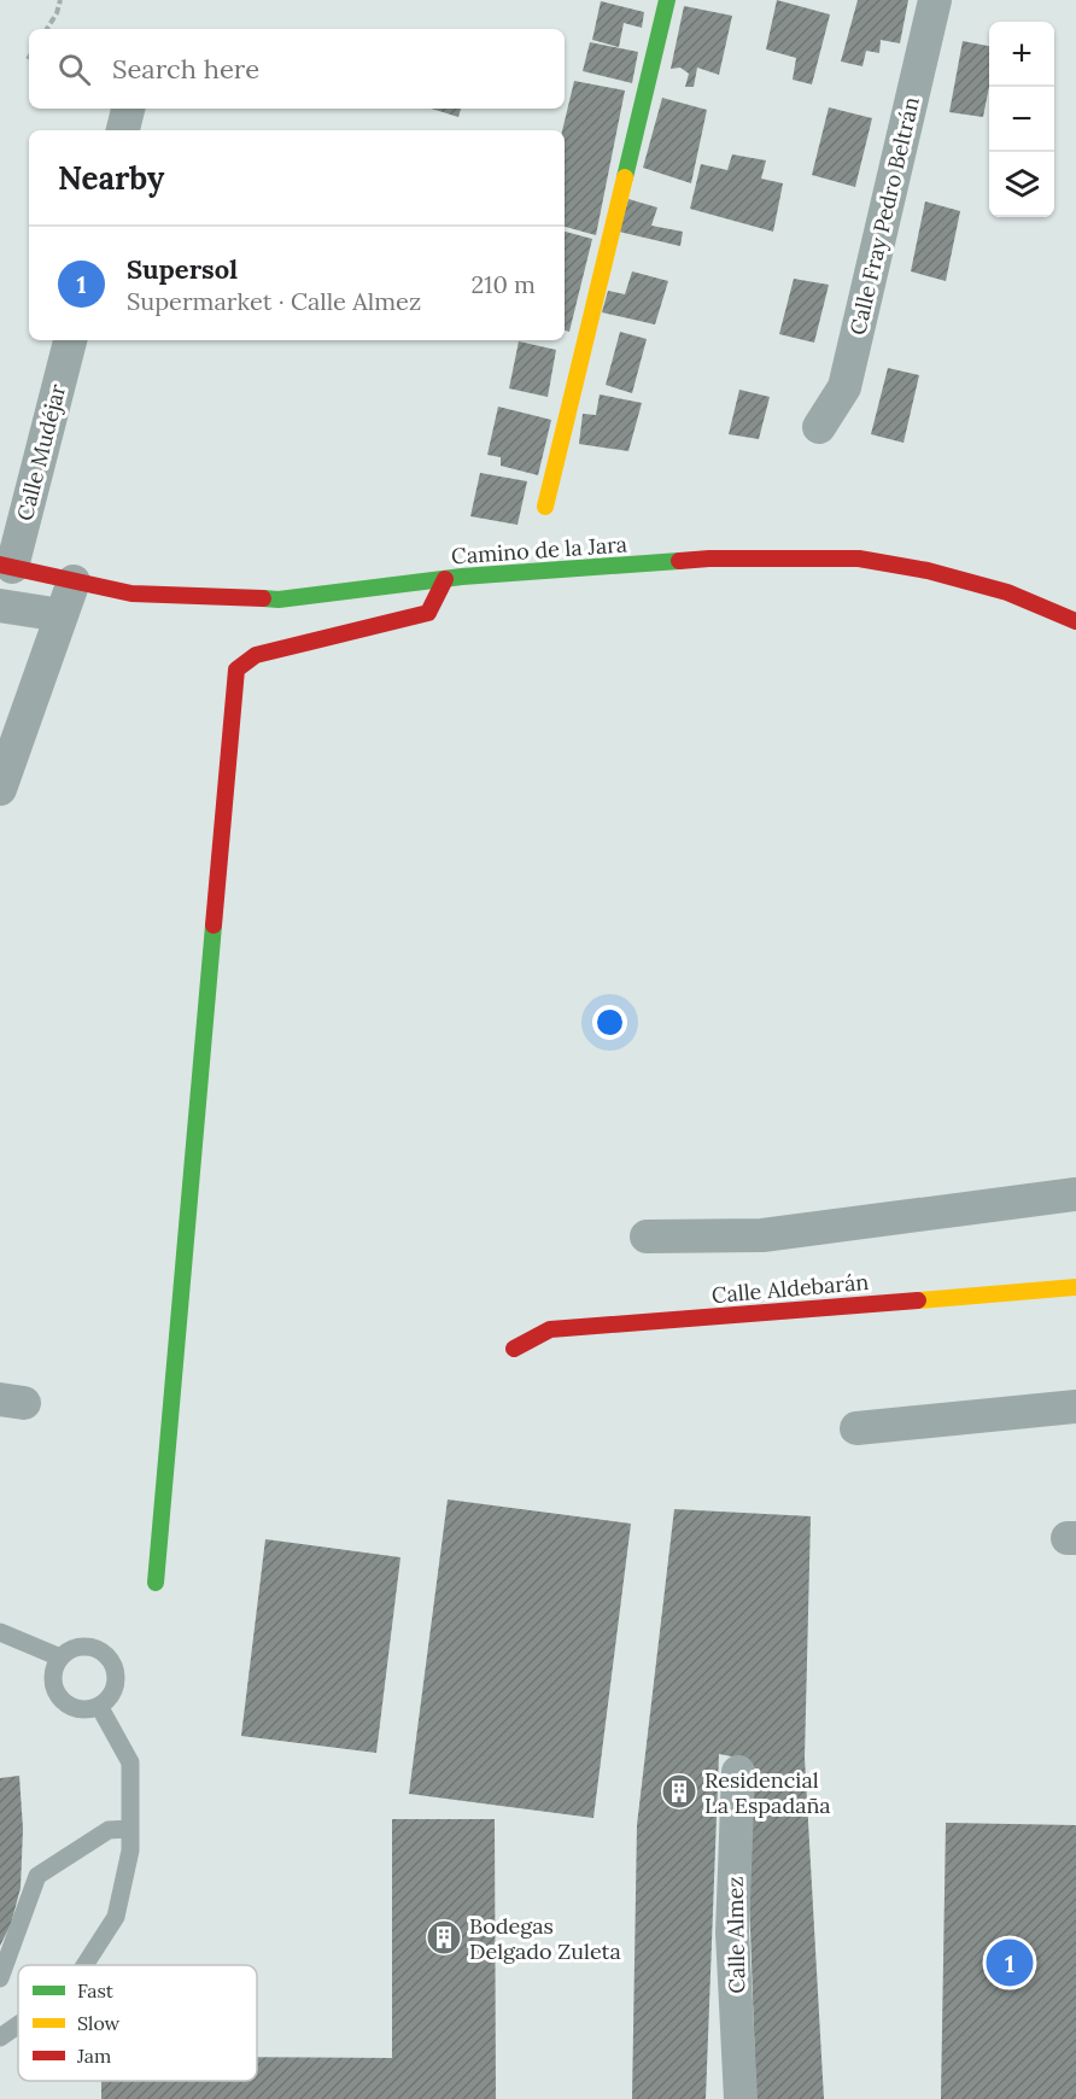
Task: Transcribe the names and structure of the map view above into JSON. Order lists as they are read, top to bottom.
{
  "streets": {
    "street": [
      "Calle Fray Pedro Beltrán",
      "Calle Mudéjar",
      "Camino de la Jara",
      "Calle Aldebarán",
      "Calle Almez"
    ]
  },
  "crossings": [
    ["Calle Mudéjar", "Camino de la Jara"]
  ],
  "places": {
    "building": ["Residencial La Espadaña", "Bodegas Delgado Zuleta"]
  },
  "legend": ["Fast", "Slow", "Jam"],
  "page": {
    "map_buttons": ["+", "−"],
    "search": "Search here",
    "heading": "Nearby",
    "list": [
      {
        "mark": "1",
        "name": "Supersol",
        "note": "Supermarket · Calle Almez",
        "value": "210 m"
      }
    ],
    "pins": "1"
  }
}
